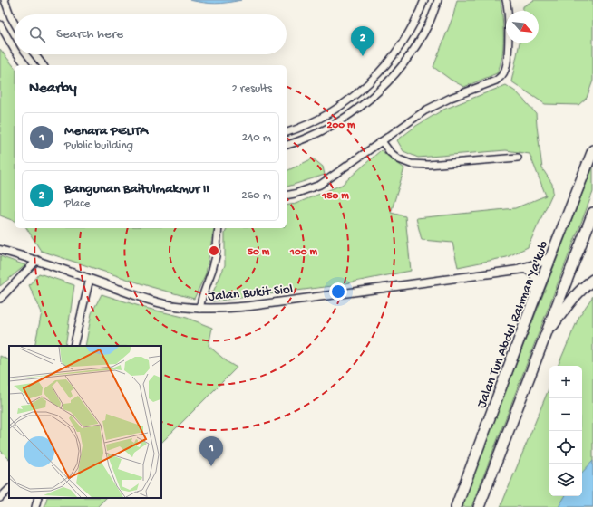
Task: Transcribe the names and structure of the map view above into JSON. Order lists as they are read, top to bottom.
{
  "streets": {
    "main road": ["Jalan Tun Abdul Rahman Ya'kub"],
    "street": ["Jalan Bukit Siol"]
  },
  "north": "bottom right",
  "page": {
    "search": "Search here",
    "pins": ["2", "1"],
    "heading": ["Nearby", "2 results"],
    "list": [
      {
        "mark": "1",
        "name": "Menara PELITA",
        "note": "Public building",
        "value": "240 m"
      },
      {
        "mark": "2",
        "name": "Bangunan Baitulmakmur II",
        "note": "Place",
        "value": "260 m"
      }
    ],
    "map_buttons": ["+", "−"]
  },
  "rings": [
    "200 m",
    "150 m",
    "50 m",
    "100 m"
  ]
}
